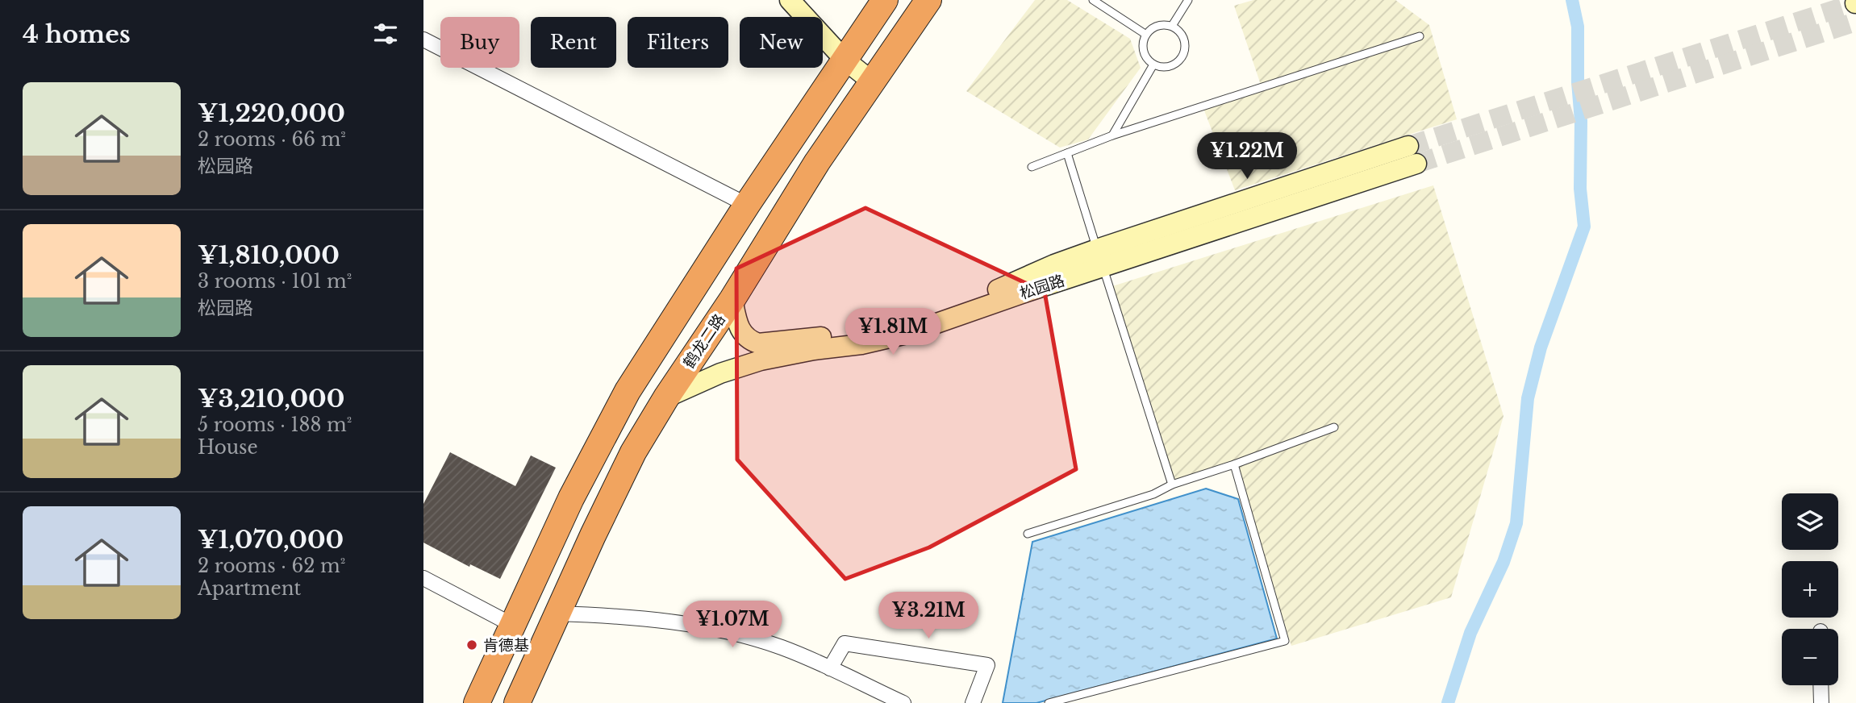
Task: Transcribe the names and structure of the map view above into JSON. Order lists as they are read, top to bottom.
{
  "streets": {
    "highway": ["鹤龙二路"],
    "street": ["松园路"]
  },
  "crossings": [
    ["松园路", "鹤龙二路"]
  ],
  "places": ["肯德基"],
  "page": {
    "heading": "4 homes",
    "chip": [
      "Buy",
      "Rent",
      "Filters",
      "New"
    ],
    "list": [
      {
        "name": "¥1,220,000",
        "note": "2 rooms · 66 m² · 松园路"
      },
      {
        "name": "¥1,810,000",
        "note": "3 rooms · 101 m² · 松园路"
      },
      {
        "name": "¥3,210,000",
        "note": "5 rooms · 188 m² · House"
      },
      {
        "name": "¥1,070,000",
        "note": "2 rooms · 62 m² · Apartment"
      }
    ],
    "price": [
      "¥1.22M",
      "¥1.81M",
      "¥3.21M",
      "¥1.07M"
    ],
    "map_buttons": ["+", "−"]
  }
}
